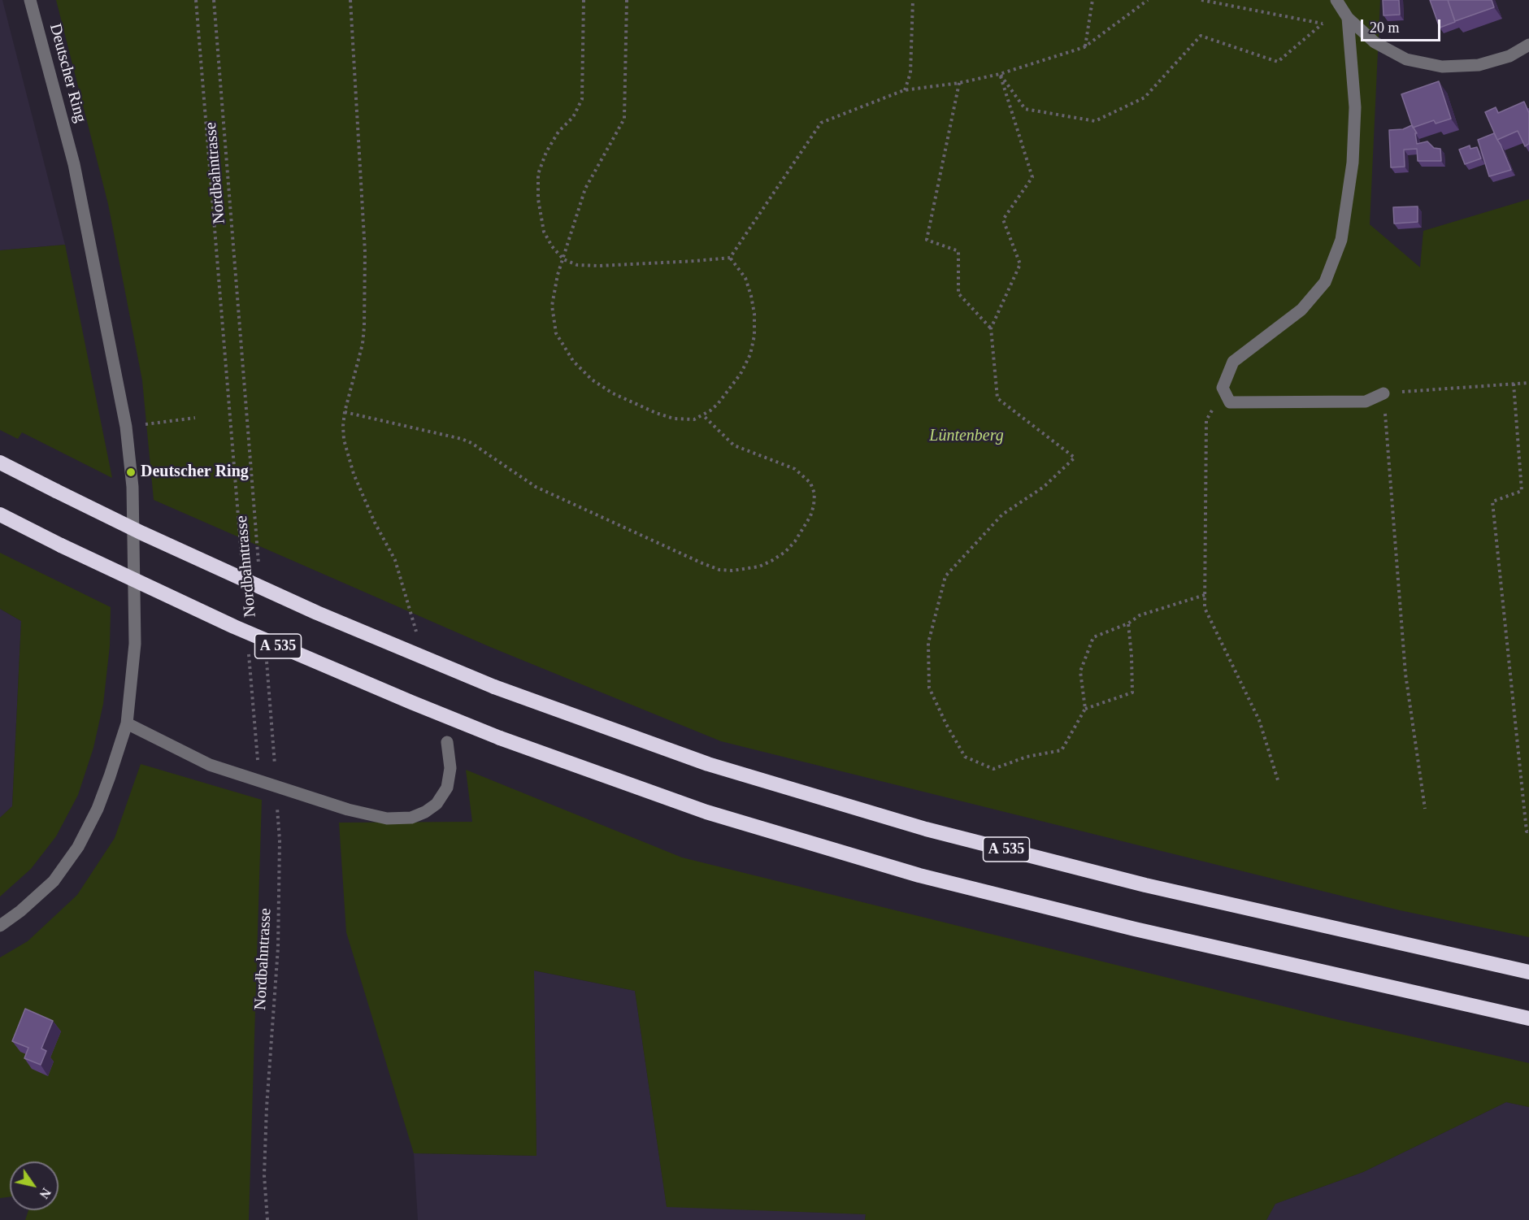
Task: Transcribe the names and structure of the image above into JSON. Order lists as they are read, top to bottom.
{
  "streets": {
    "highway": ["A 535"],
    "street": ["Deutscher Ring"],
    "path": ["Nordbahntrasse"]
  },
  "parks": ["Lüntenberg"],
  "places": ["Deutscher Ring"],
  "scale_bar": "20 m",
  "north": "bottom right"
}
